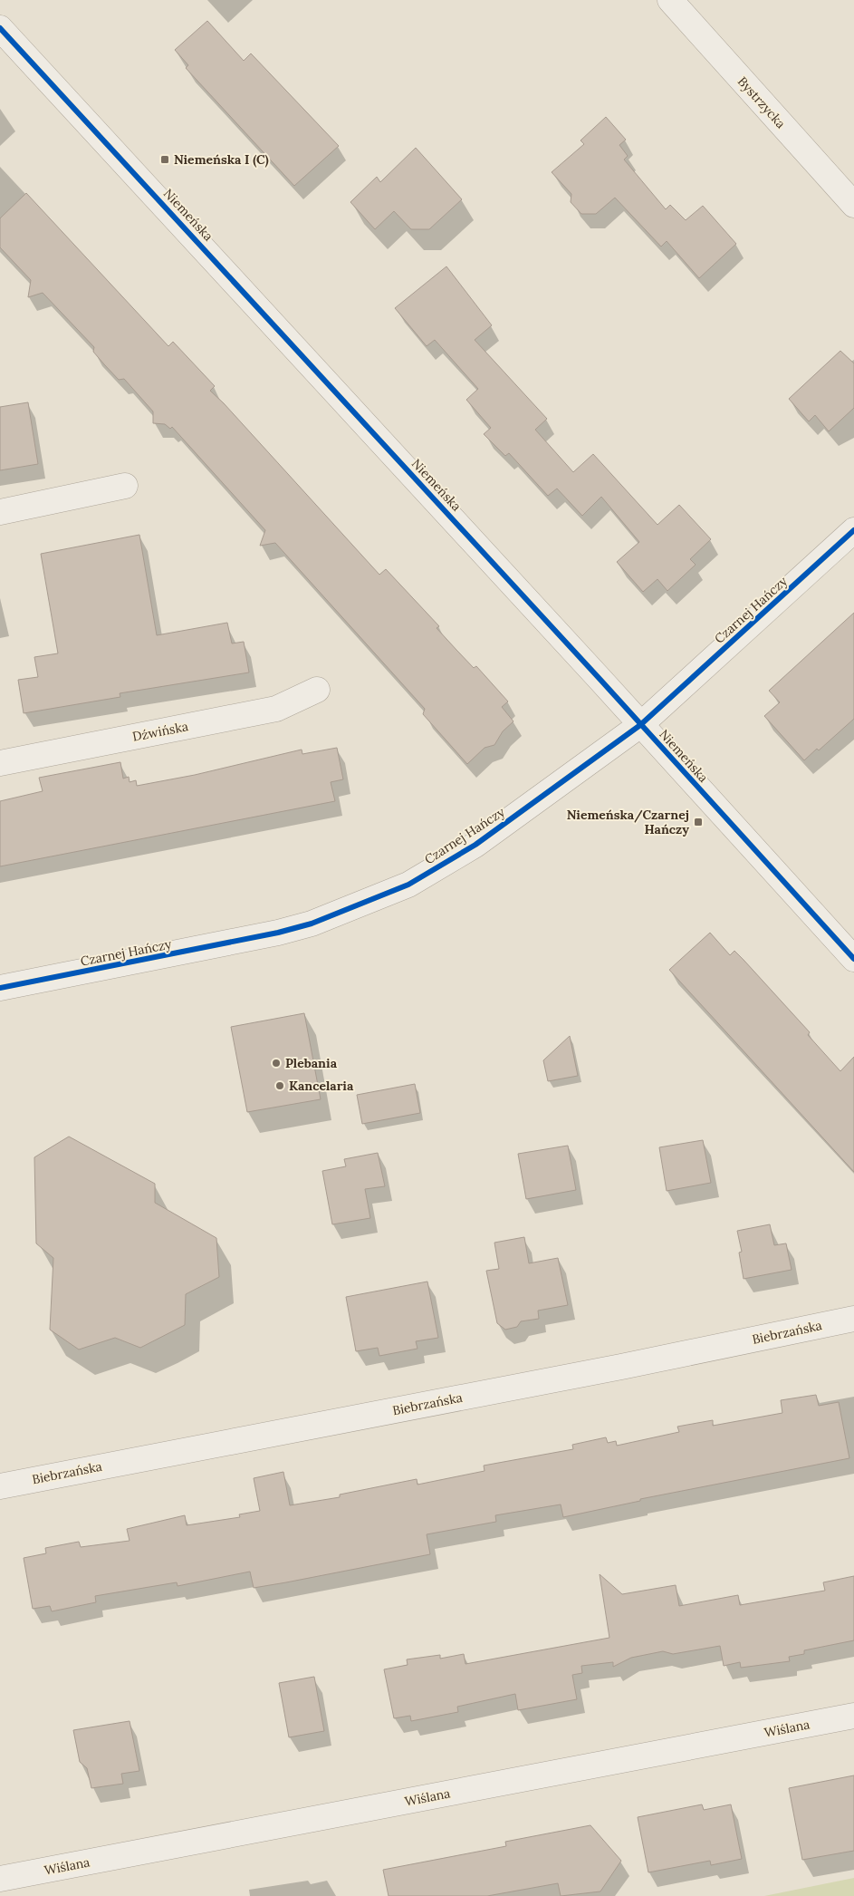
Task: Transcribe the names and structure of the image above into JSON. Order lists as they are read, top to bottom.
{
  "streets": {
    "street": [
      "Bystrzycka",
      "Niemeńska",
      "Czarnej Hańczy",
      "Dźwińska",
      "Biebrzańska",
      "Wiślana"
    ]
  },
  "crossings": [
    ["Niemeńska", "Czarnej Hańczy"]
  ],
  "places": {
    "transit": ["Niemeńska I (C)", "Niemeńska/Czarnej Hańczy"],
    "other": ["Plebania", "Kancelaria"]
  }
}
